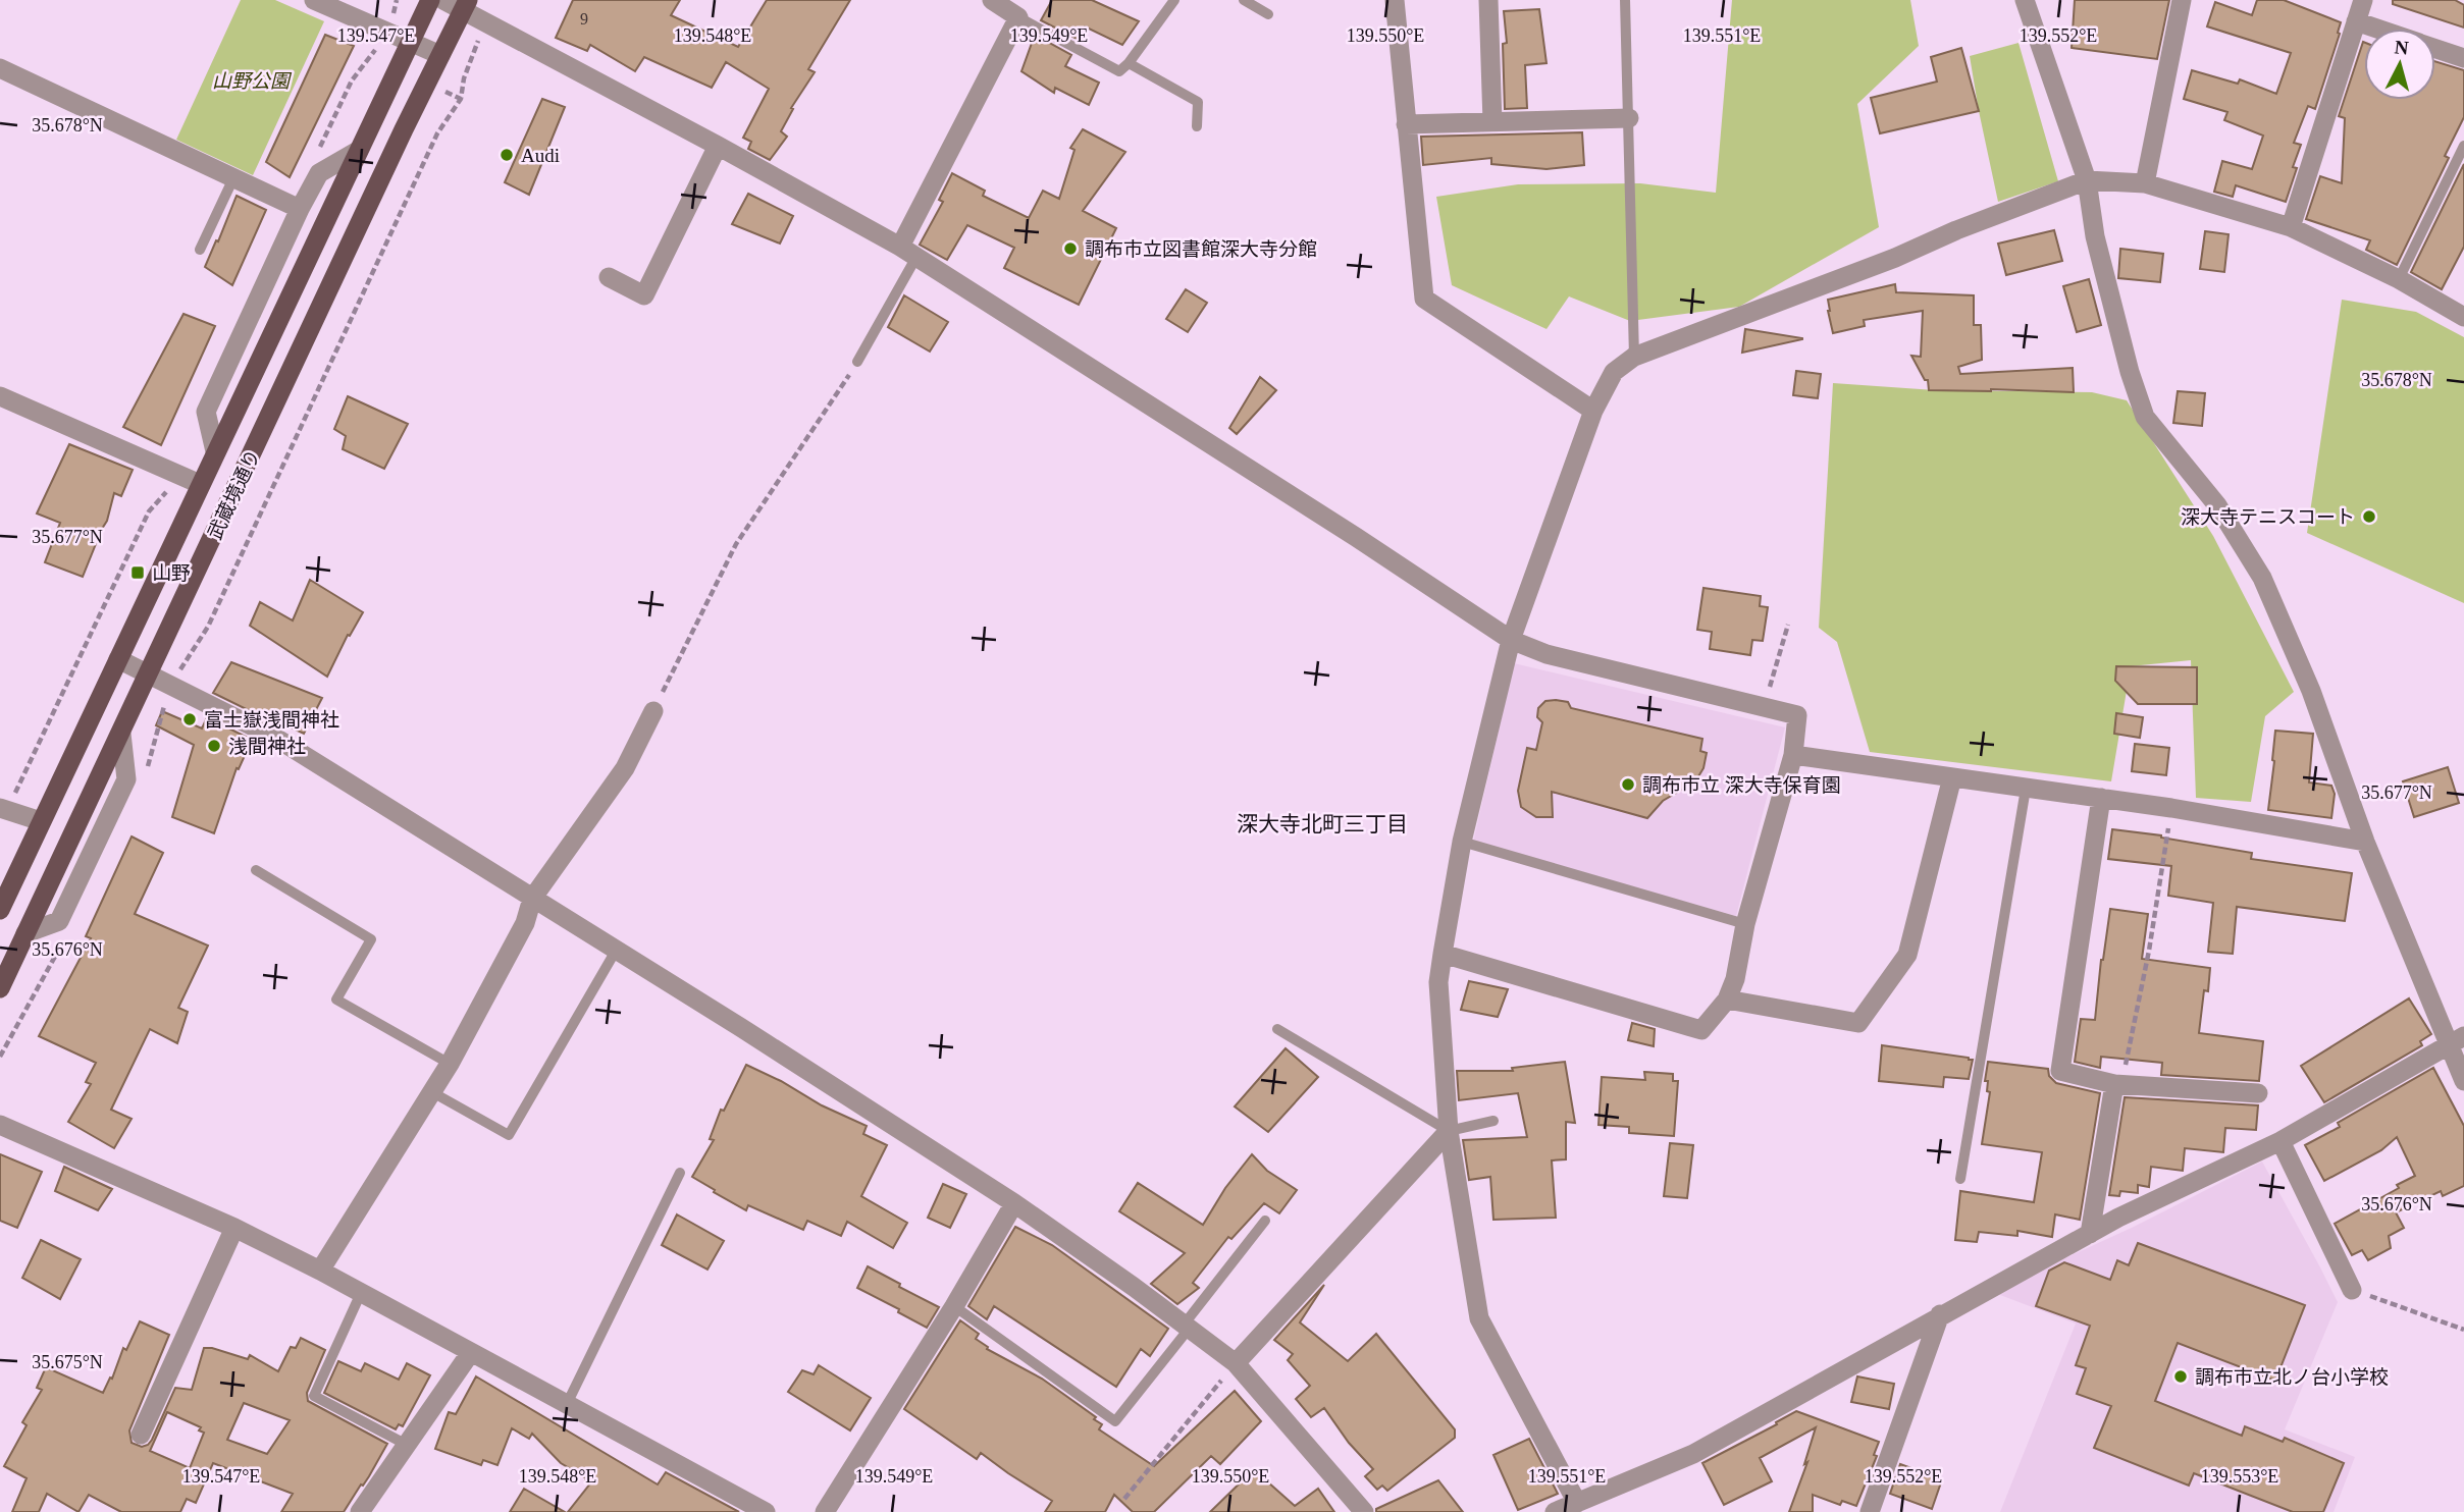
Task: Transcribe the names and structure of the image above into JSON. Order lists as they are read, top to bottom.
{
  "streets": {
    "main road": ["武蔵境通り"]
  },
  "districts": ["深大寺北町三丁目"],
  "parks": ["山野公園"],
  "places": {
    "other": [
      "Audi",
      "調布市立図書館深大寺分館",
      "深大寺テニスコート",
      "富士嶽浅間神社",
      "浅間神社",
      "調布市立 深大寺保育園",
      "調布市立北ノ台小学校"
    ],
    "transit": ["山野"]
  },
  "house_numbers": ["9"],
  "north": "top",
  "coordinates": [
    "139.547°E",
    "139.548°E",
    "139.549°E",
    "139.550°E",
    "139.551°E",
    "139.552°E",
    "35.678°N",
    "35.677°N",
    "35.676°N",
    "35.675°N",
    "139.553°E"
  ]
}
